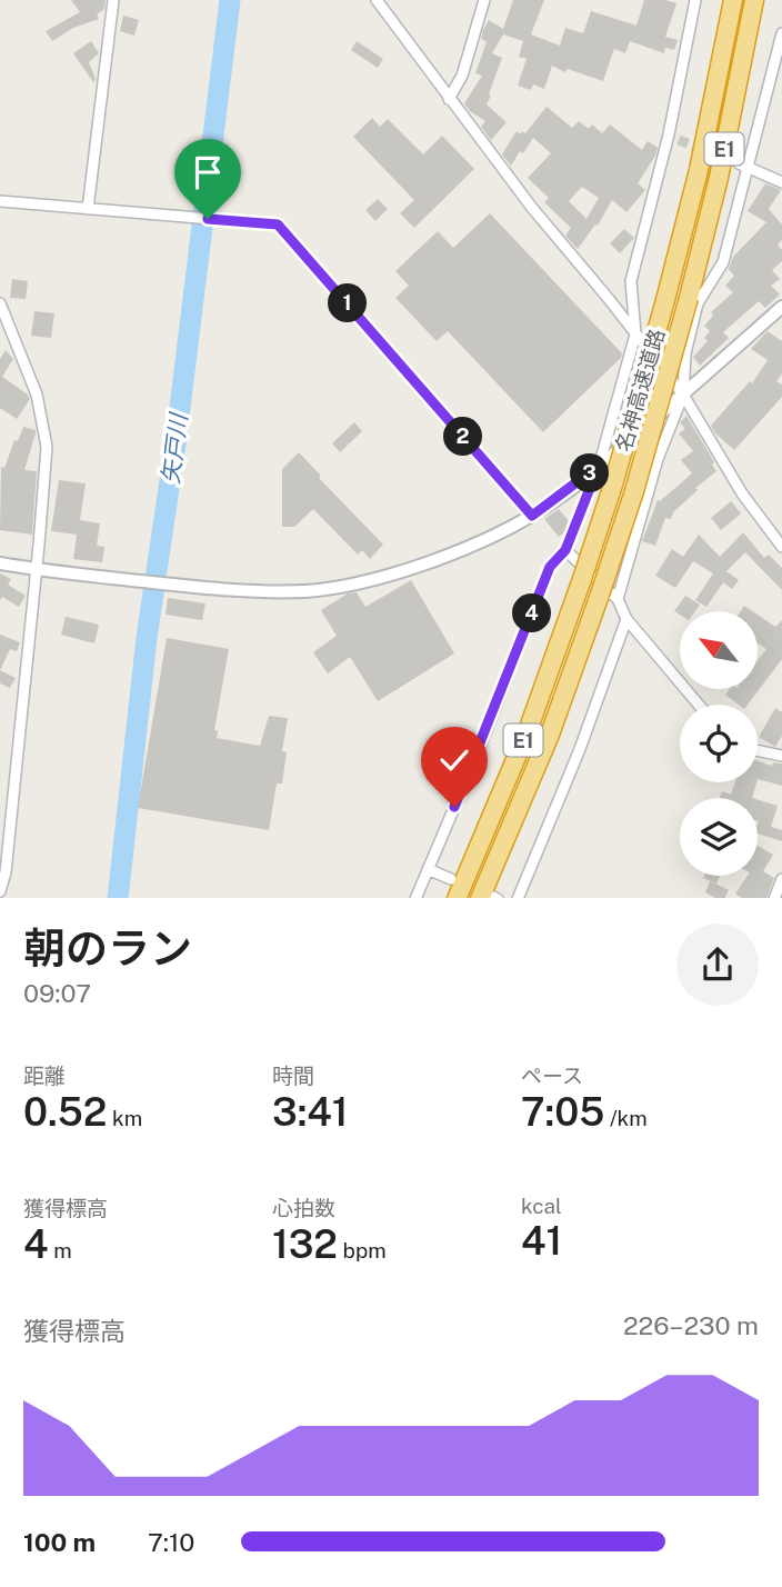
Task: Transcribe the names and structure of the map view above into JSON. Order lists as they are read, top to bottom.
{
  "streets": {
    "highway": ["E1", "名神高速道路"]
  },
  "water": ["矢戸川"],
  "north": "top left",
  "page": {
    "pins": [
      "1",
      "2",
      "3",
      "4"
    ],
    "heading": ["朝のラン", "09:07"],
    "stats": [
      ["距離", "0.52 km"],
      ["時間", "3:41"],
      ["ペース", "7:05 /km"],
      ["獲得標高", "4 m"],
      ["心拍数", "132 bpm"],
      ["kcal", "41"]
    ],
    "chart": ["獲得標高", "226–230 m"],
    "list": [
      {
        "name": "100 m",
        "note": "7:10"
      }
    ]
  }
}
